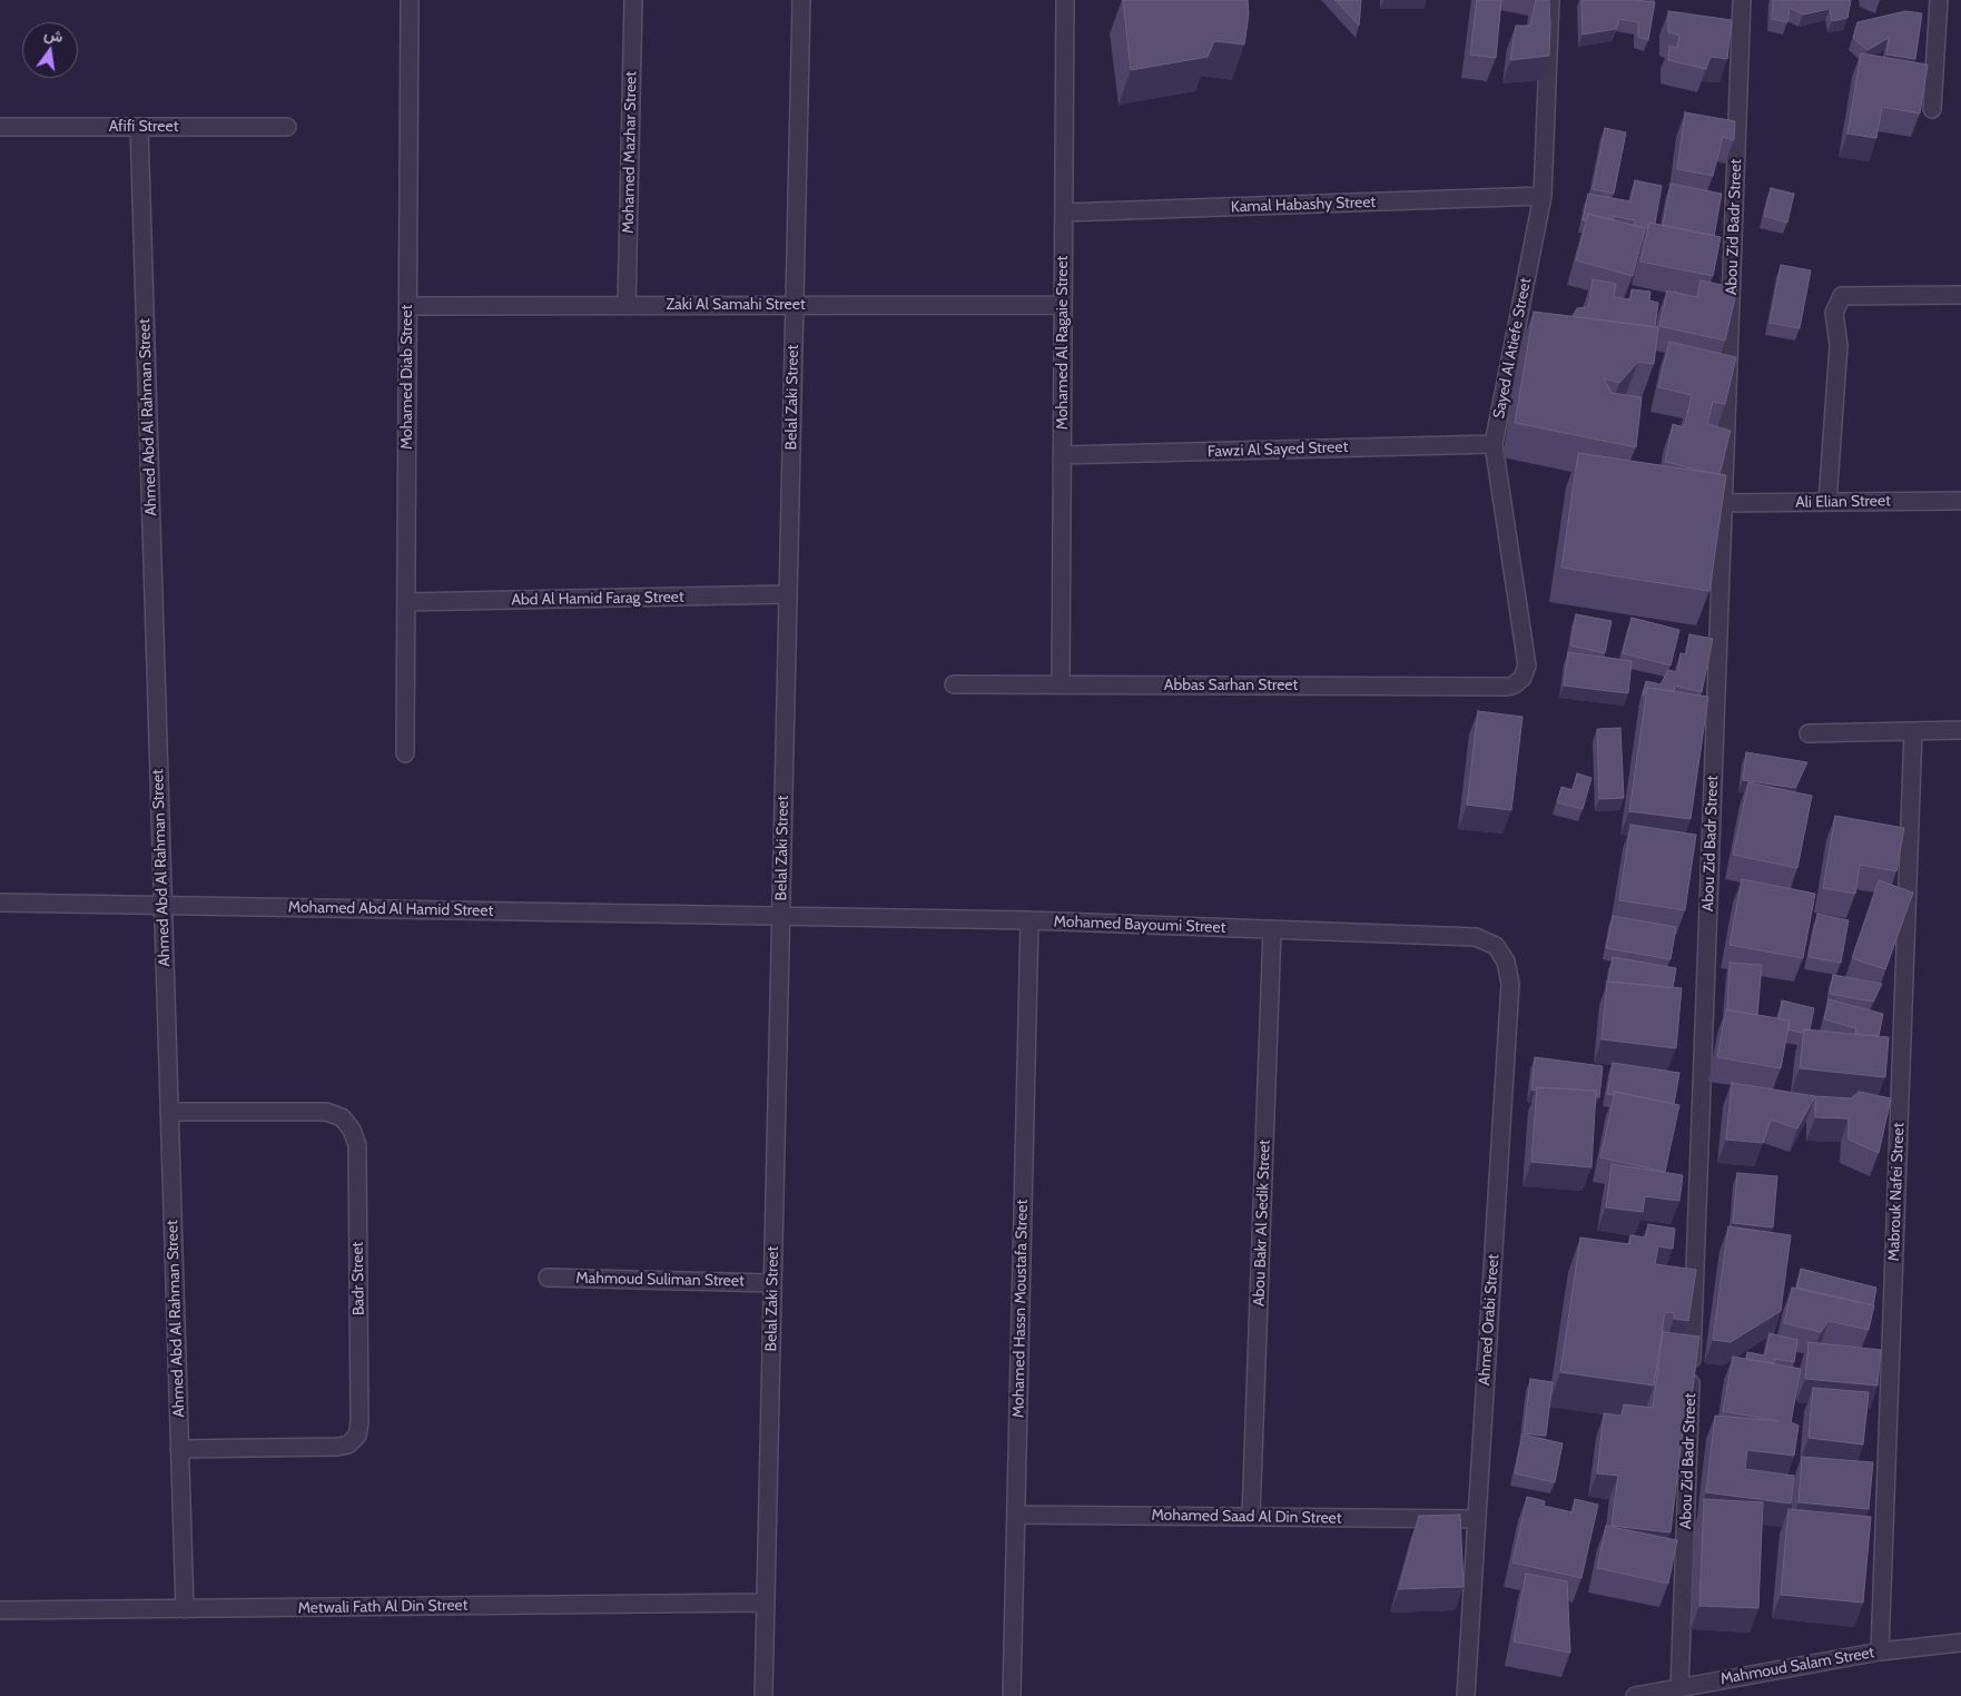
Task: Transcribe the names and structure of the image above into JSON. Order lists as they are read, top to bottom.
{
  "streets": {
    "street": [
      "Afifi Street",
      "Mohamed Mazhar Street",
      "Kamal Habashy Street",
      "Abou Zid Badr Street",
      "Zaki Al Samahi Street",
      "Mohamed Al Ragaie Street",
      "Sayed Al Atiefe Street",
      "Mohamed Diab Street",
      "Belal Zaki Street",
      "Ahmed Abd Al Rahman Street",
      "Fawzi Al Sayed Street",
      "Ali Elian Street",
      "Abd Al Hamid Farag Street",
      "Abbas Sarhan Street",
      "Mohamed Abd Al Hamid Street",
      "Mohamed Bayoumi Street",
      "Mabrouk Nafei Street",
      "Abou Bakr Al Sedik Street",
      "Badr Street",
      "Mahmoud Suliman Street",
      "Mohamed Hassn Moustafa Street",
      "Ahmed Orabi Street",
      "Mohamed Saad Al Din Street",
      "Metwali Fath Al Din Street",
      "Mahmoud Salam Street"
    ]
  },
  "crossings": [
    ["Afifi Street", "Ahmed Abd Al Rahman Street"],
    ["Mohamed Mazhar Street", "Zaki Al Samahi Street"],
    ["Kamal Habashy Street", "Mohamed Al Ragaie Street"],
    ["Kamal Habashy Street", "Sayed Al Atiefe Street"],
    ["Abou Zid Badr Street", "Ali Elian Street"],
    ["Abou Zid Badr Street", "Mahmoud Salam Street"],
    ["Zaki Al Samahi Street", "Mohamed Al Ragaie Street"],
    ["Zaki Al Samahi Street", "Mohamed Diab Street"],
    ["Zaki Al Samahi Street", "Belal Zaki Street"],
    ["Mohamed Al Ragaie Street", "Fawzi Al Sayed Street"],
    ["Mohamed Al Ragaie Street", "Abbas Sarhan Street"],
    ["Sayed Al Atiefe Street", "Fawzi Al Sayed Street"],
    ["Sayed Al Atiefe Street", "Abbas Sarhan Street"],
    ["Mohamed Diab Street", "Abd Al Hamid Farag Street"],
    ["Belal Zaki Street", "Abd Al Hamid Farag Street"],
    ["Belal Zaki Street", "Mohamed Abd Al Hamid Street"],
    ["Belal Zaki Street", "Mohamed Bayoumi Street"],
    ["Belal Zaki Street", "Mahmoud Suliman Street"],
    ["Belal Zaki Street", "Metwali Fath Al Din Street"],
    ["Ahmed Abd Al Rahman Street", "Mohamed Abd Al Hamid Street"],
    ["Ahmed Abd Al Rahman Street", "Badr Street"],
    ["Ahmed Abd Al Rahman Street", "Metwali Fath Al Din Street"],
    ["Mohamed Abd Al Hamid Street", "Mohamed Bayoumi Street"],
    ["Mohamed Bayoumi Street", "Abou Bakr Al Sedik Street"],
    ["Mohamed Bayoumi Street", "Mohamed Hassn Moustafa Street"],
    ["Mohamed Bayoumi Street", "Ahmed Orabi Street"],
    ["Mabrouk Nafei Street", "Mahmoud Salam Street"],
    ["Abou Bakr Al Sedik Street", "Mohamed Saad Al Din Street"],
    ["Mohamed Hassn Moustafa Street", "Mohamed Saad Al Din Street"],
    ["Ahmed Orabi Street", "Mohamed Saad Al Din Street"]
  ],
  "north": "top"
}
